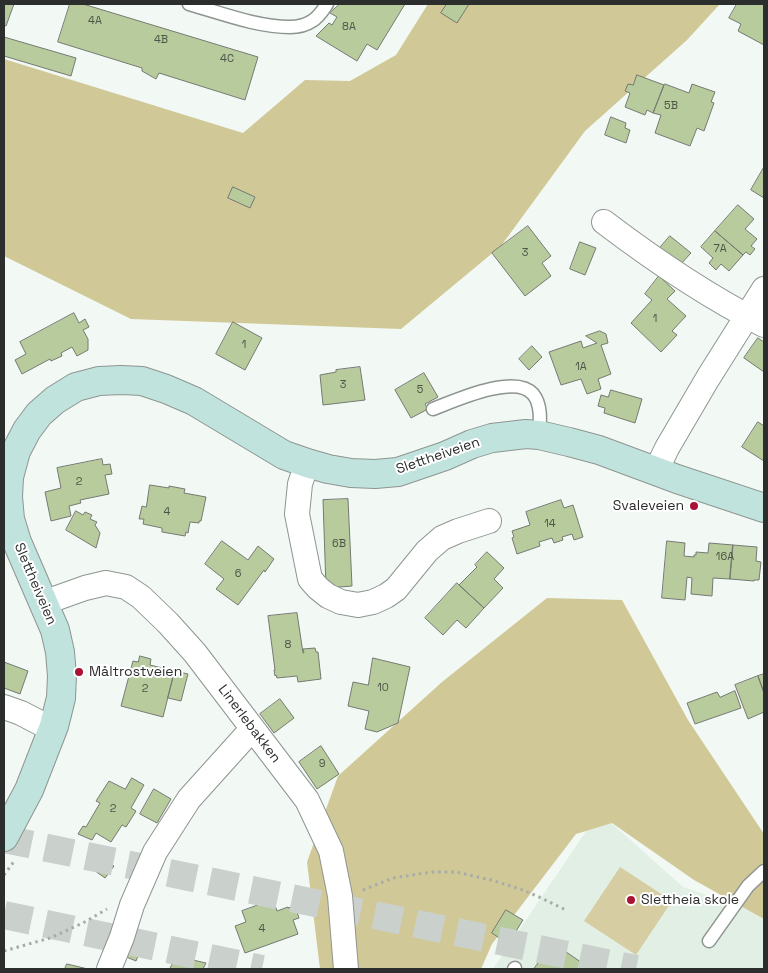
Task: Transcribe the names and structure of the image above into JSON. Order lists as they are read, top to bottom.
{
  "streets": {
    "street": ["Slettheiveien", "Linerlebakken"]
  },
  "crossings": [
    ["Slettheiveien", "Linerlebakken"]
  ],
  "places": ["Svaleveien", "Måltrostveien", "Slettheia skole"],
  "house_numbers": [
    "4A",
    "8A",
    "4B",
    "4C",
    "5B",
    "7A",
    "3",
    "1",
    "1",
    "1A",
    "3",
    "5",
    "2",
    "4",
    "14",
    "6B",
    "16A",
    "6",
    "8",
    "10",
    "2",
    "9",
    "2",
    "4"
  ]
}
